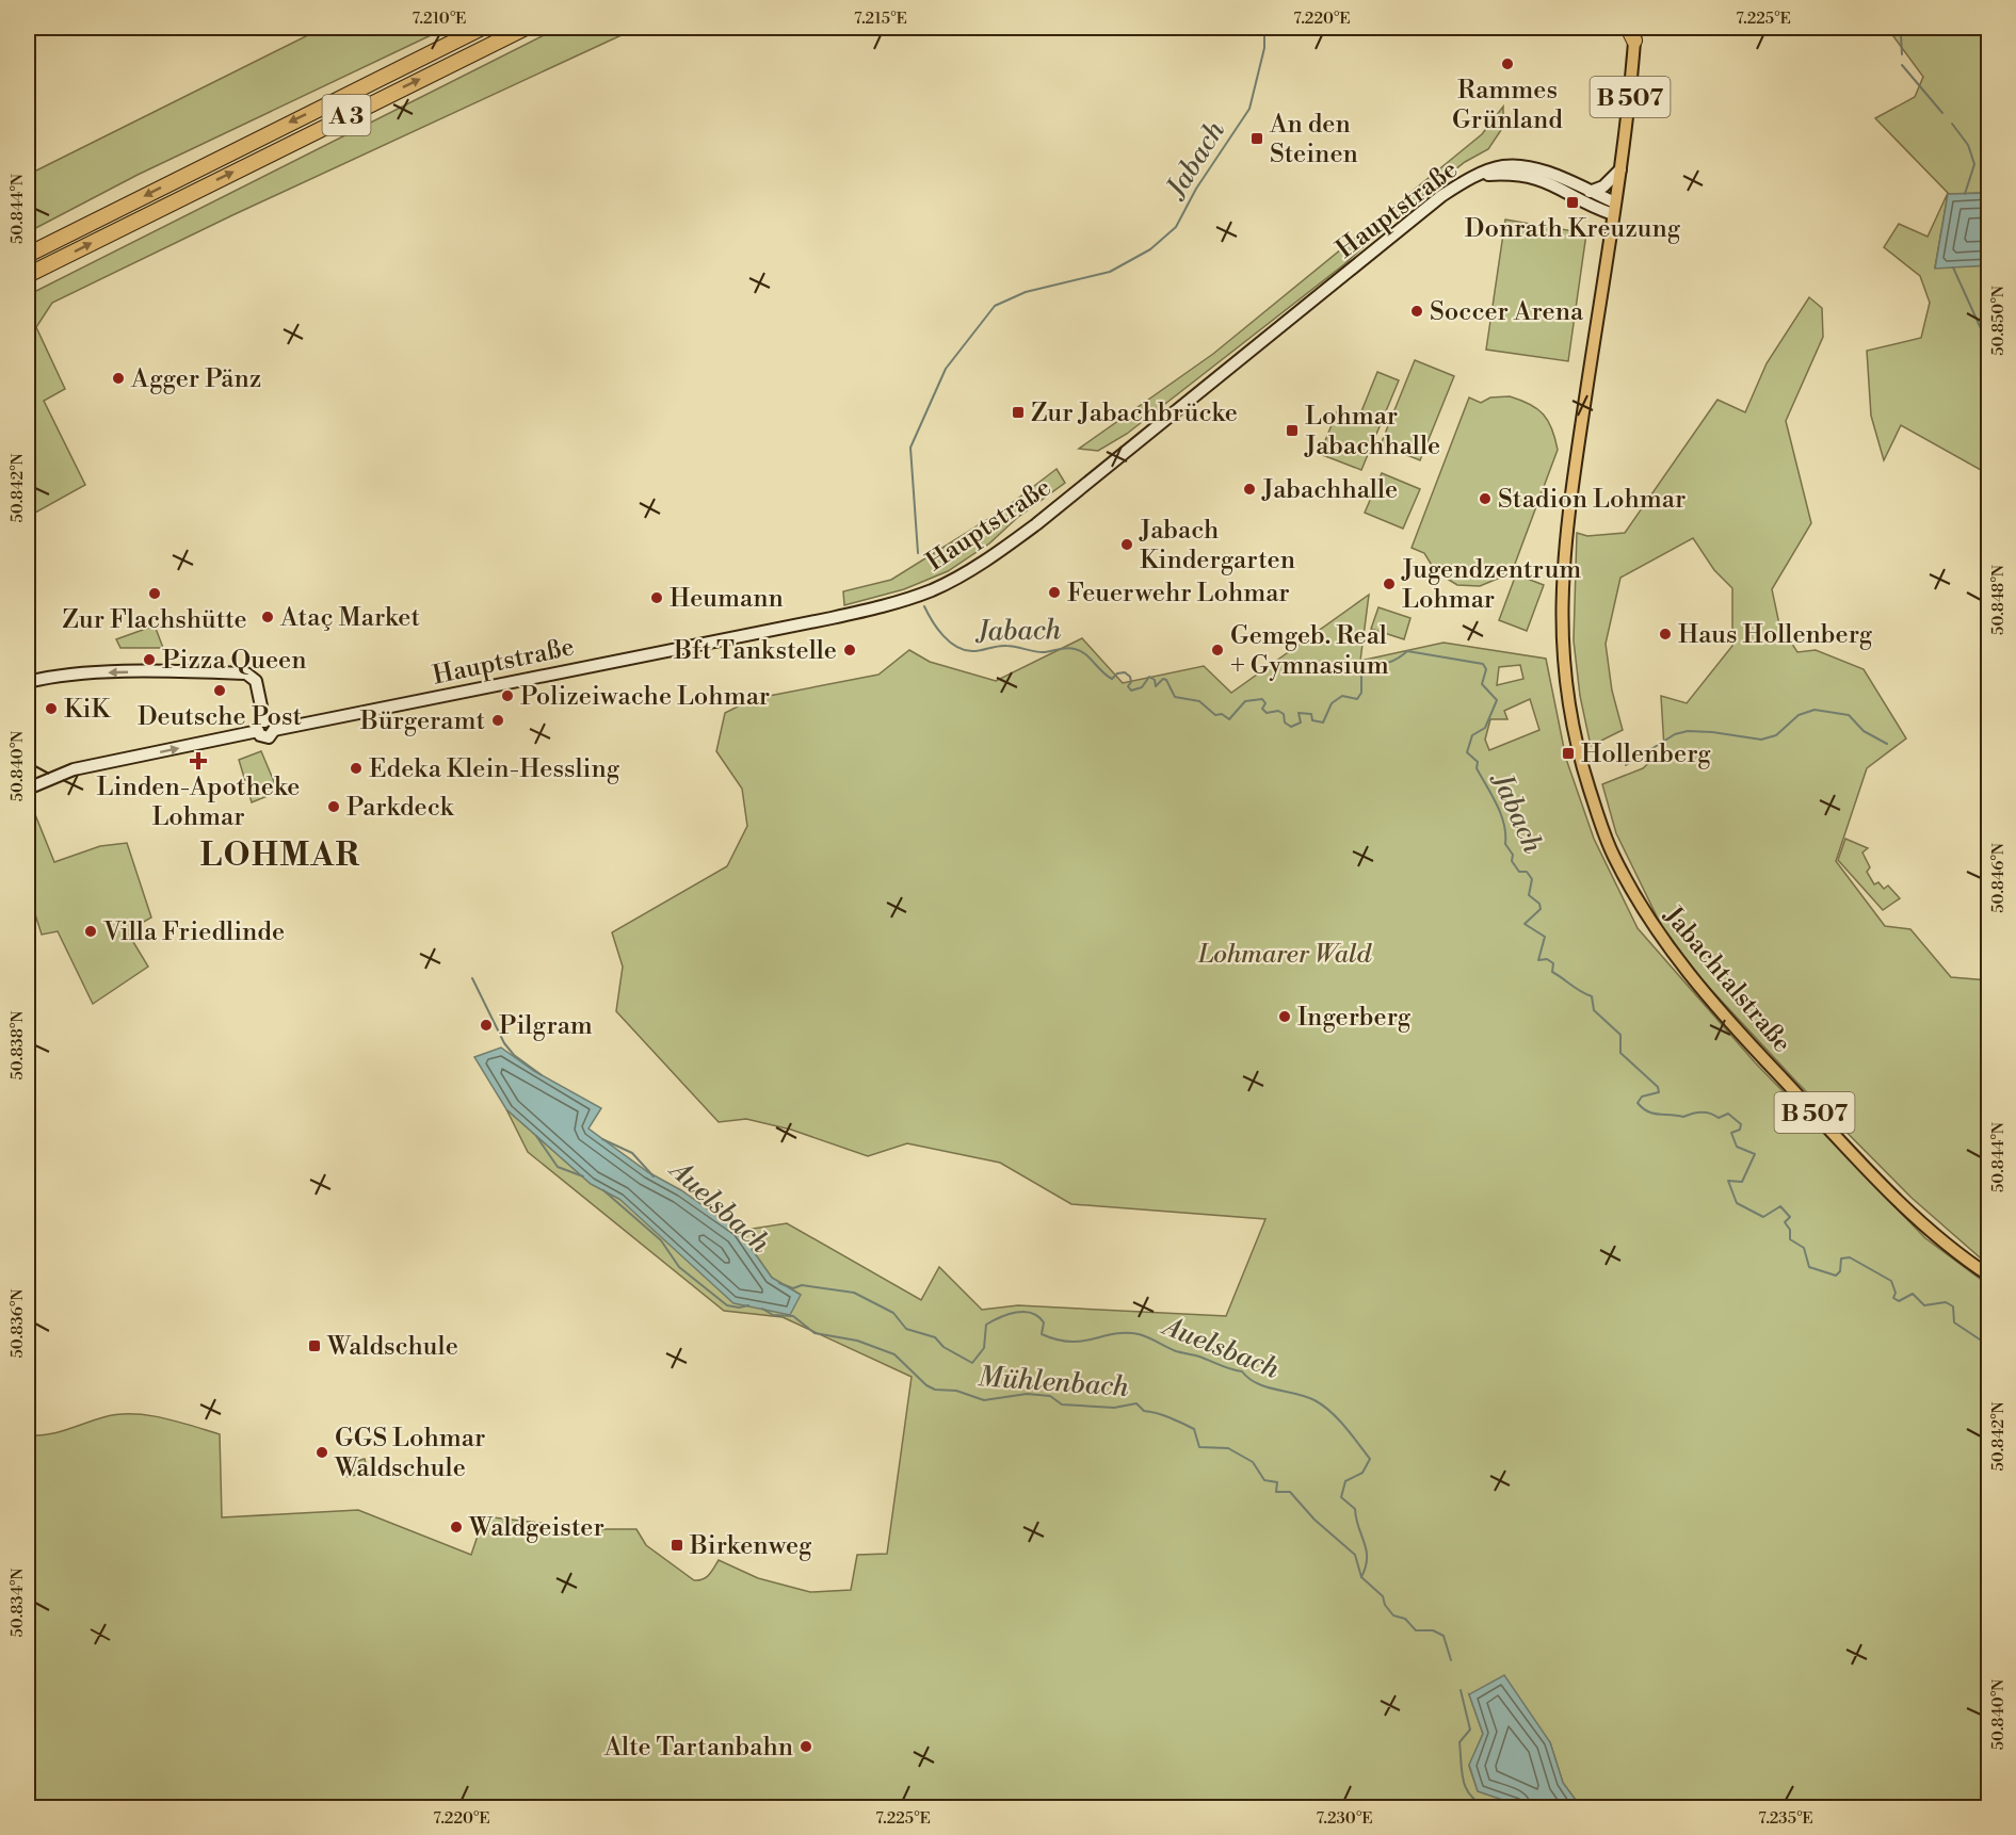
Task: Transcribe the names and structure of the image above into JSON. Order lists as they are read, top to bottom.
{
  "streets": {
    "highway": ["A 3"],
    "main road": ["B 507", "Hauptstraße", "Jabachtalstraße"]
  },
  "districts": ["LOHMAR"],
  "water": ["Jabach", "Auelsbach", "Mühlenbach"],
  "parks": ["Lohmarer Wald"],
  "places": {
    "other": [
      "Rammes Grünland",
      "Soccer Arena",
      "Agger Pänz",
      "Jabachhalle",
      "Stadion Lohmar",
      "Jabach Kindergarten",
      "Jugendzentrum Lohmar",
      "Feuerwehr Lohmar",
      "Zur Flachshütte",
      "Heumann",
      "Ataç Market",
      "Haus Hollenberg",
      "Bft Tankstelle",
      "Gemgeb. Real + Gymnasium",
      "Pizza Queen",
      "Deutsche Post",
      "Polizeiwache Lohmar",
      "KiK",
      "Bürgeramt",
      "Edeka Klein-Hessling",
      "Parkdeck",
      "Villa Friedlinde",
      "Ingerberg",
      "Pilgram",
      "GGS Lohmar Waldschule",
      "Waldgeister",
      "Alte Tartanbahn"
    ],
    "transit": [
      "An den Steinen",
      "Donrath Kreuzung",
      "Zur Jabachbrücke",
      "Lohmar Jabachhalle",
      "Hollenberg",
      "Waldschule",
      "Birkenweg"
    ],
    "health": ["Linden-Apotheke Lohmar"]
  },
  "coordinates": [
    "7.210°E",
    "7.215°E",
    "7.220°E",
    "7.225°E",
    "50.844°N",
    "50.850°N",
    "50.842°N",
    "50.848°N",
    "50.840°N",
    "50.846°N",
    "50.838°N",
    "50.836°N",
    "50.834°N",
    "7.230°E",
    "7.235°E"
  ]
}
